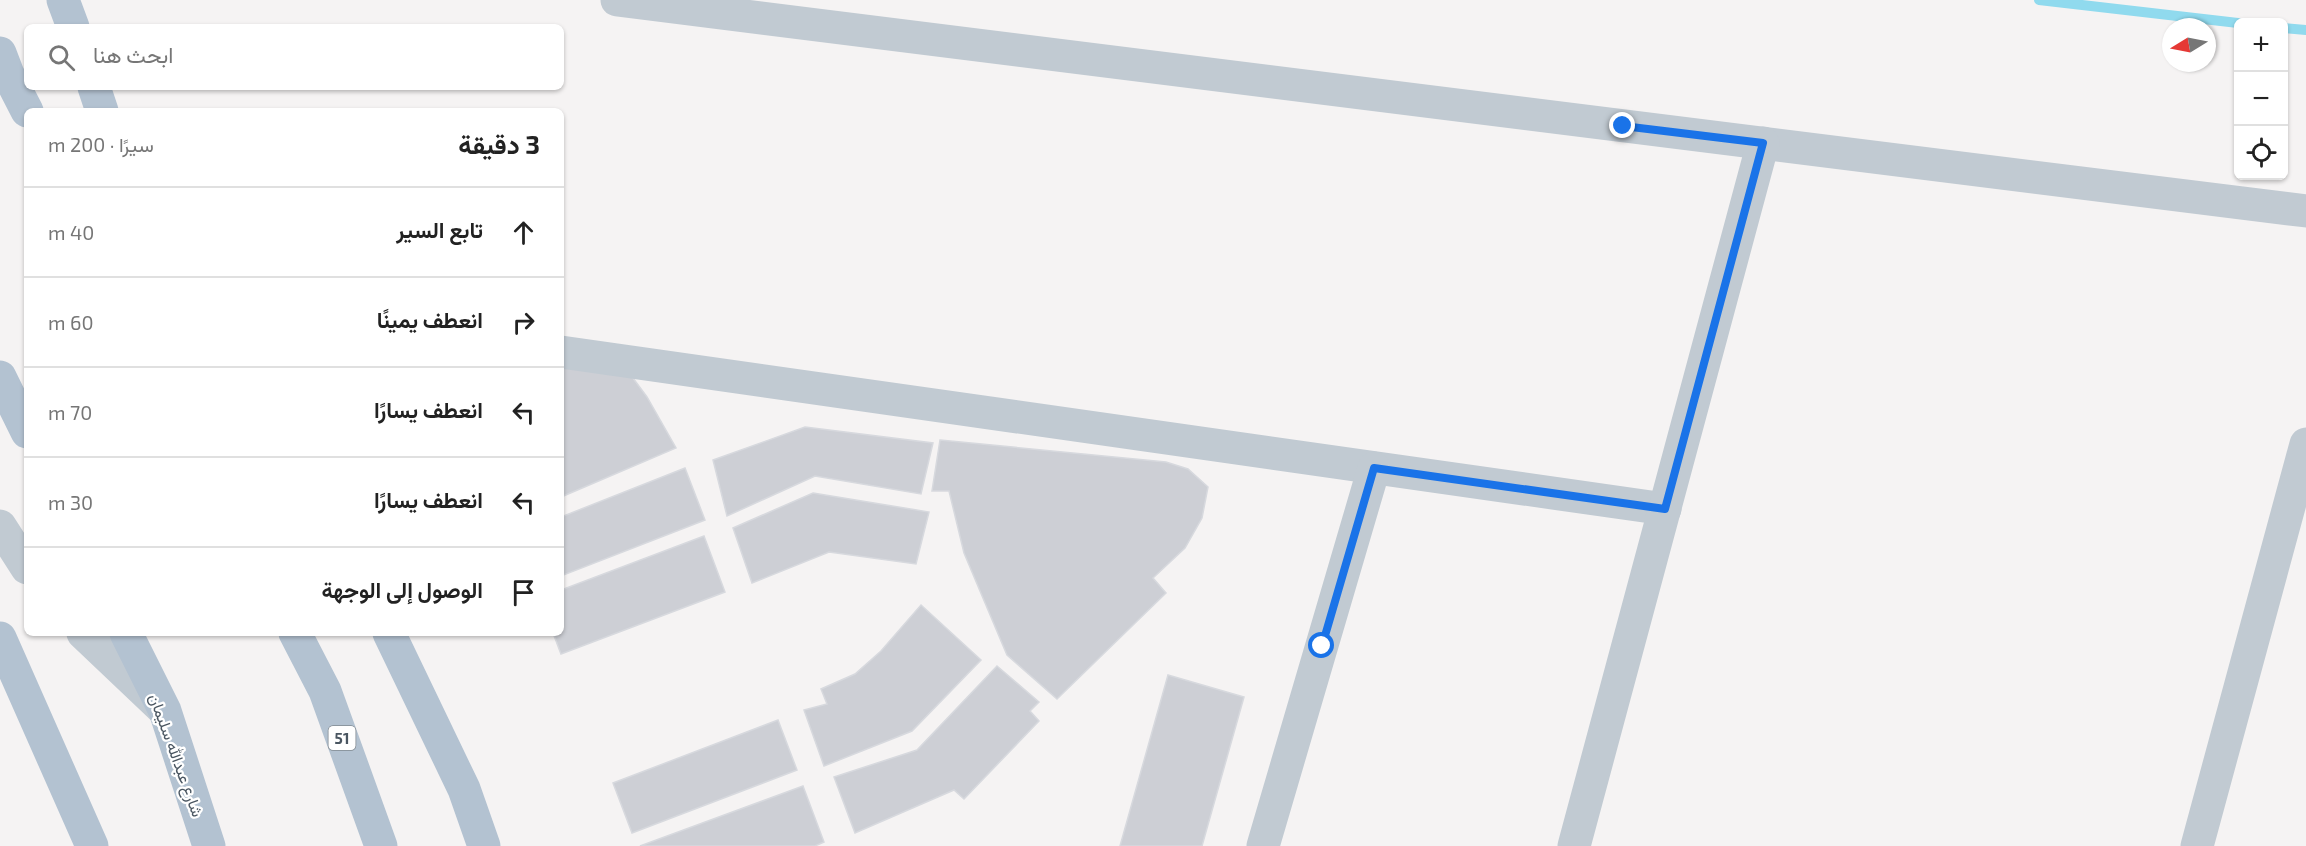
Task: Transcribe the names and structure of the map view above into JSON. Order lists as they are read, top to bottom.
{
  "streets": {
    "main road": ["51", "شارع عبدالله سليمان"]
  },
  "north": "left",
  "page": {
    "map_buttons": ["+", "−"],
    "search": "ابحث هنا",
    "heading": ["3 دقيقة", "سيرًا · 200 m"],
    "list": [
      ["تابع السير", "40 m"],
      ["انعطف يمينًا", "60 m"],
      ["انعطف يسارًا", "70 m"],
      ["انعطف يسارًا", "30 m"],
      "الوصول إلى الوجهة"
    ]
  }
}
